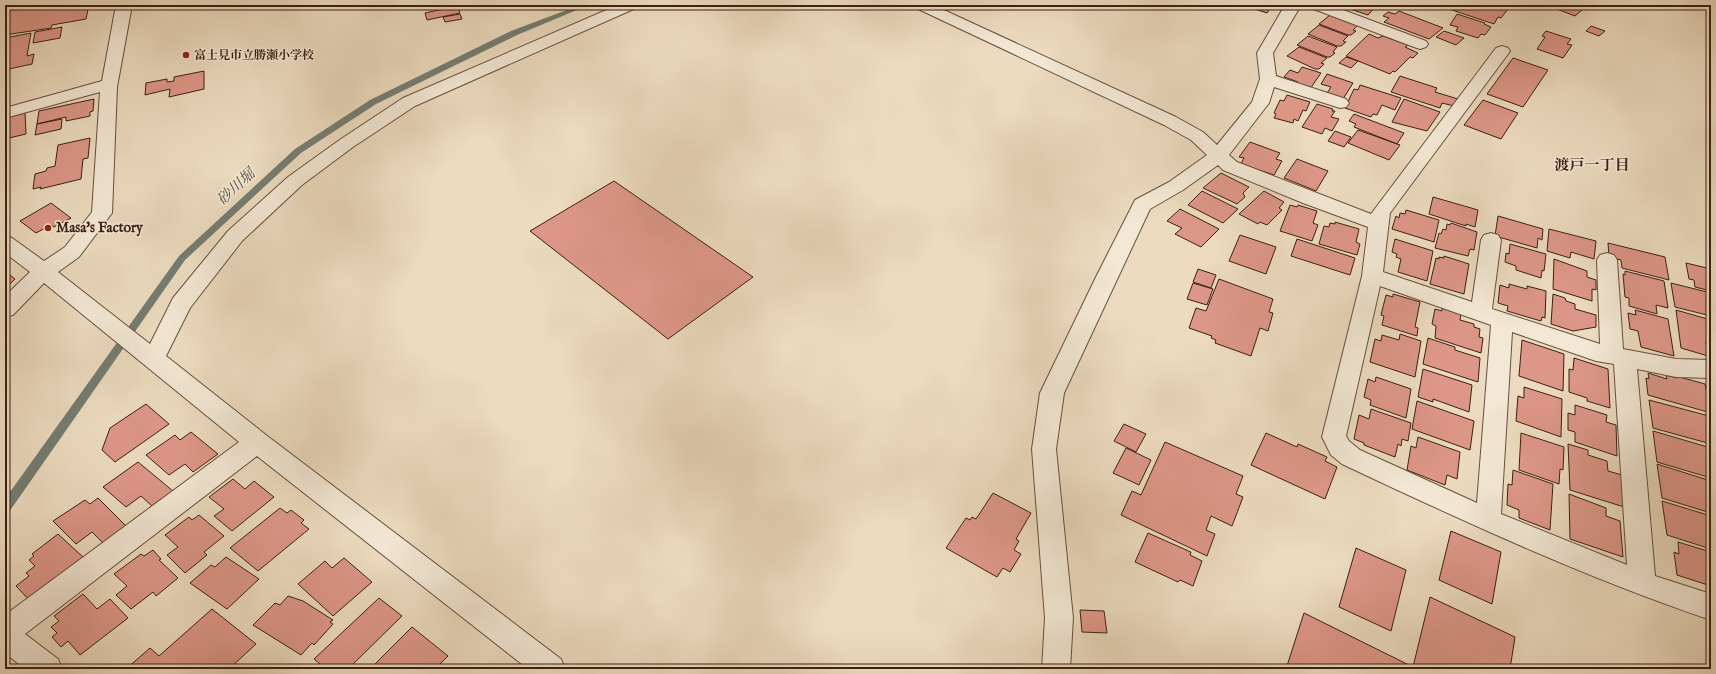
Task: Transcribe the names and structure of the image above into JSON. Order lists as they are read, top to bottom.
{
  "districts": ["渡戸一丁目"],
  "water": ["砂川堀"],
  "places": ["富士見市立勝瀬小学校", "Masa's Factory"]
}
